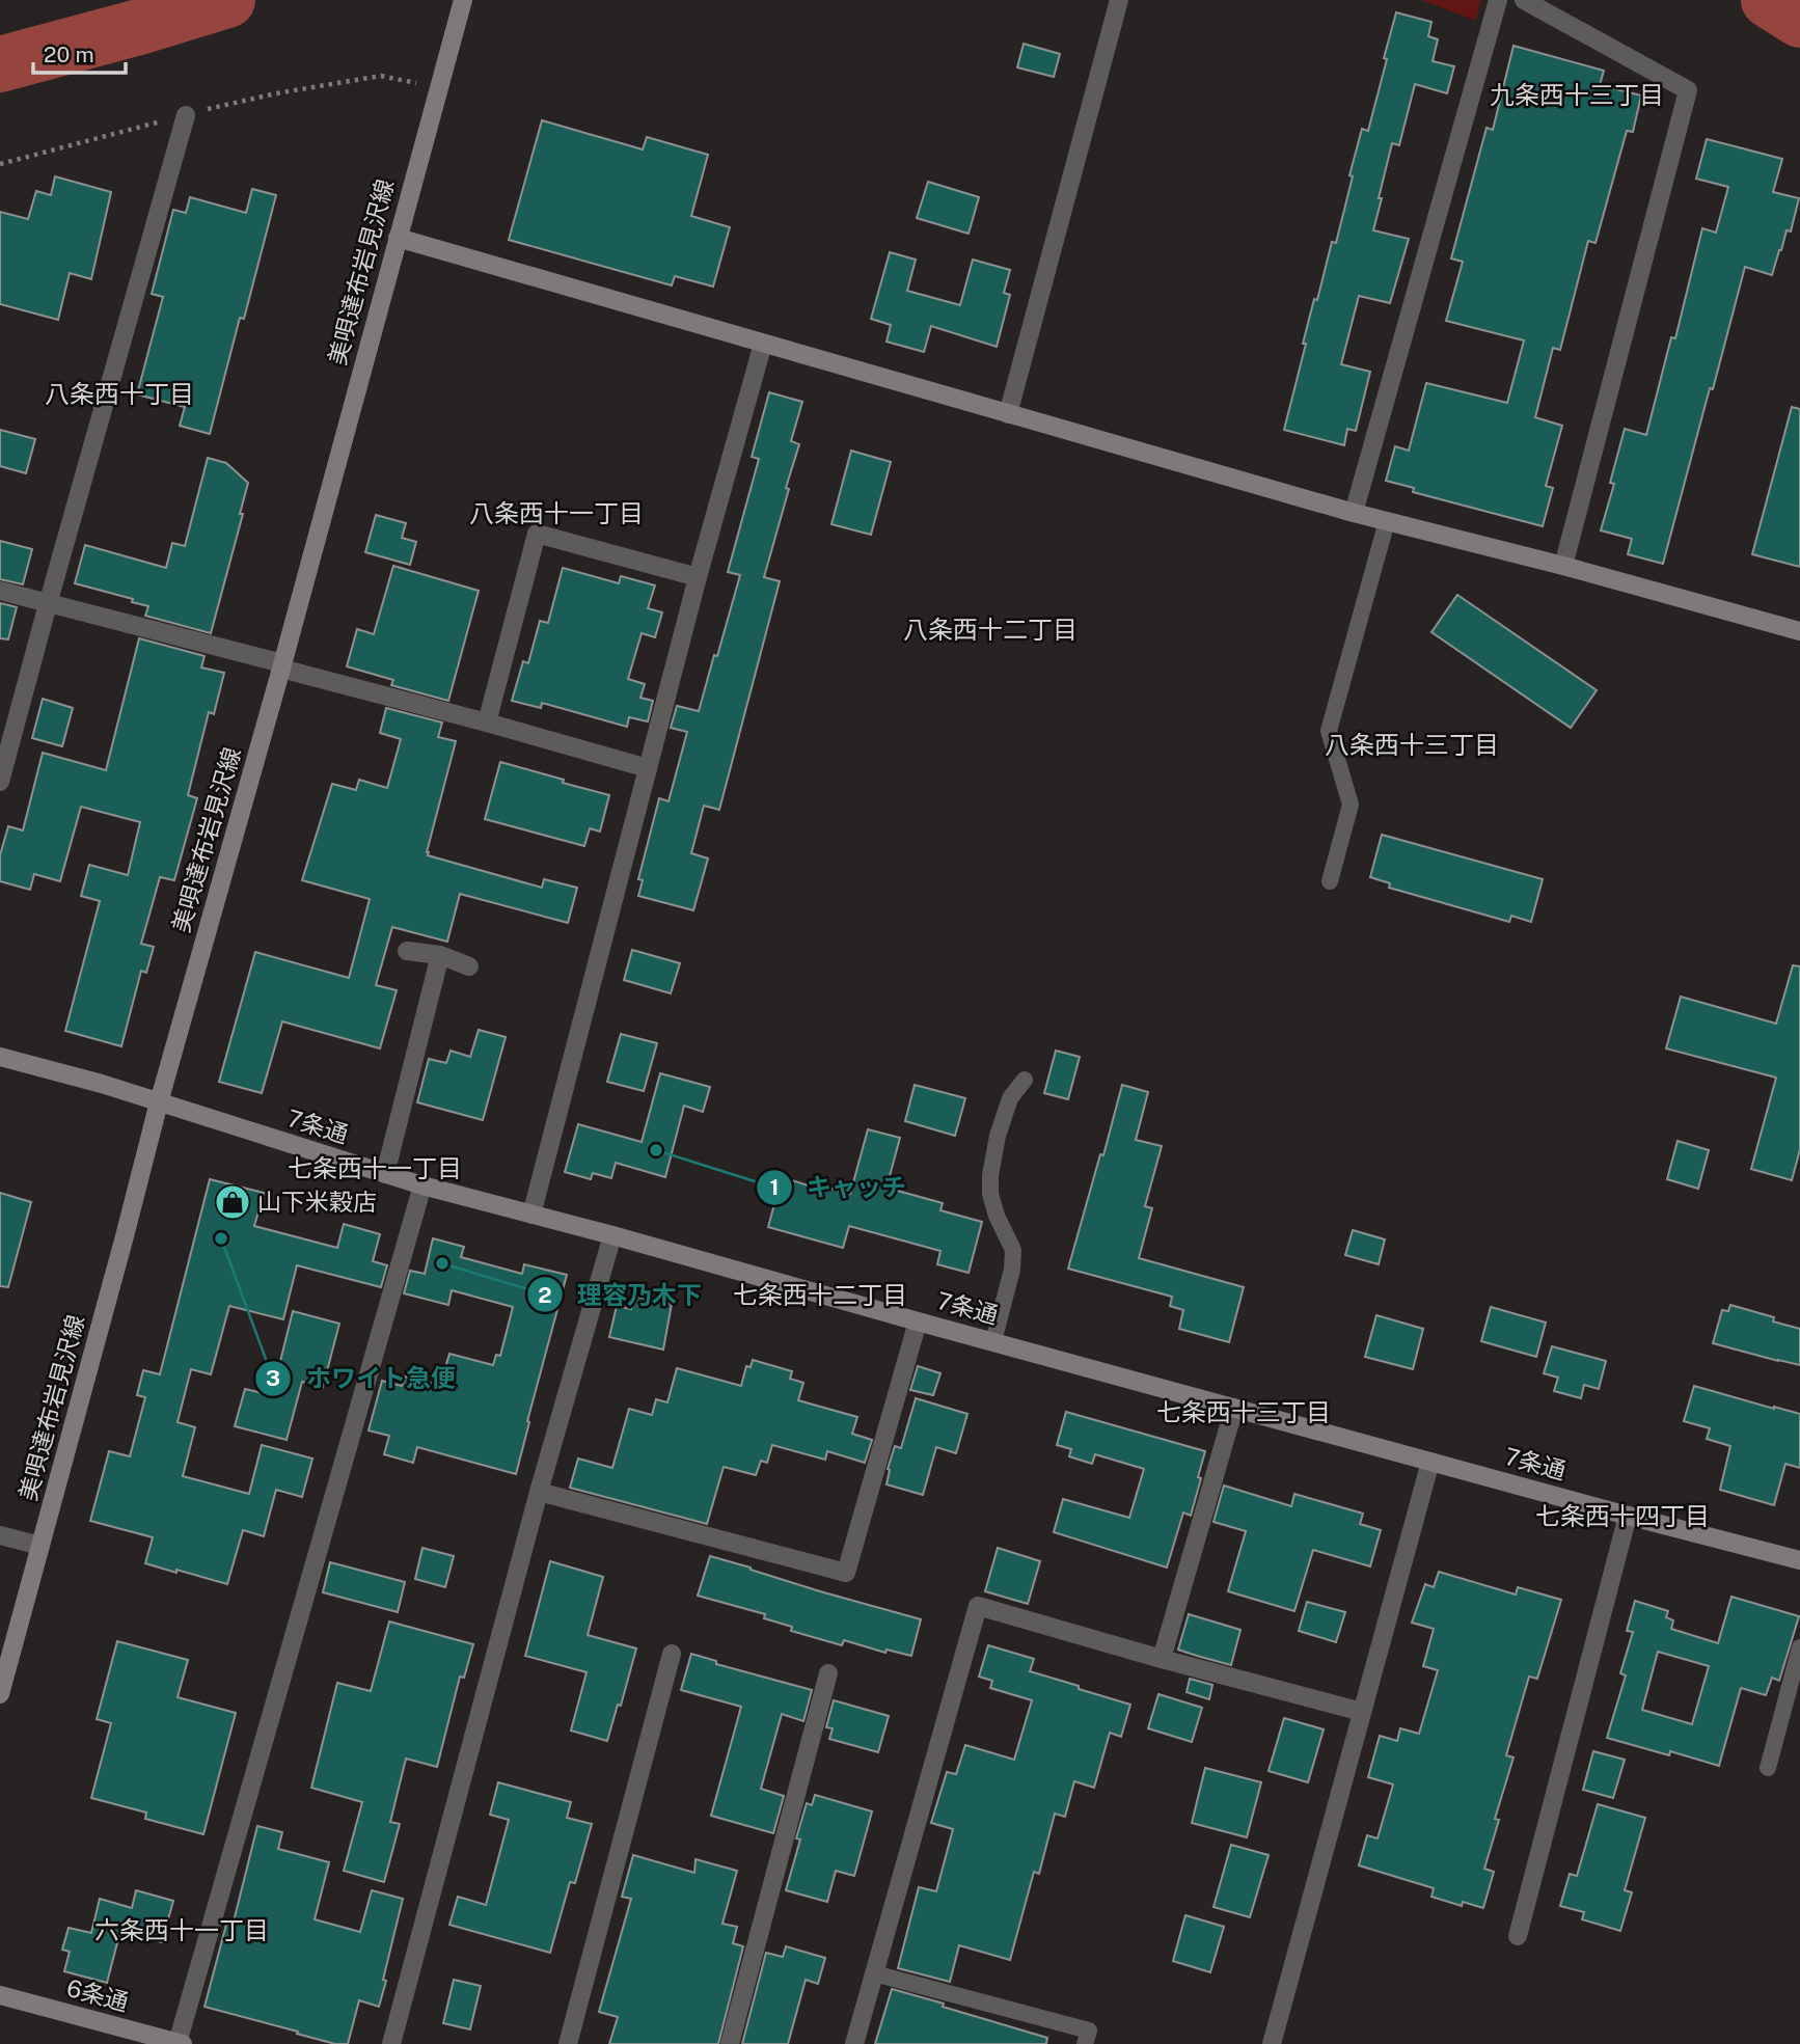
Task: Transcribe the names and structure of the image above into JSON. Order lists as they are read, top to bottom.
{
  "streets": {
    "street": ["美唄達布岩見沢線", "7条通", "6条通"]
  },
  "crossings": [
    ["美唄達布岩見沢線", "7条通"]
  ],
  "districts": [
    "九条西十三丁目",
    "八条西十丁目",
    "八条西十一丁目",
    "八条西十二丁目",
    "八条西十三丁目",
    "七条西十一丁目",
    "七条西十二丁目",
    "七条西十三丁目",
    "七条西十四丁目",
    "六条西十一丁目"
  ],
  "places": {
    "other": ["キャッチ", "ホワイト急便", "理容乃木下"],
    "shop": ["山下米穀店"]
  },
  "scale_bar": "20 m"
}
